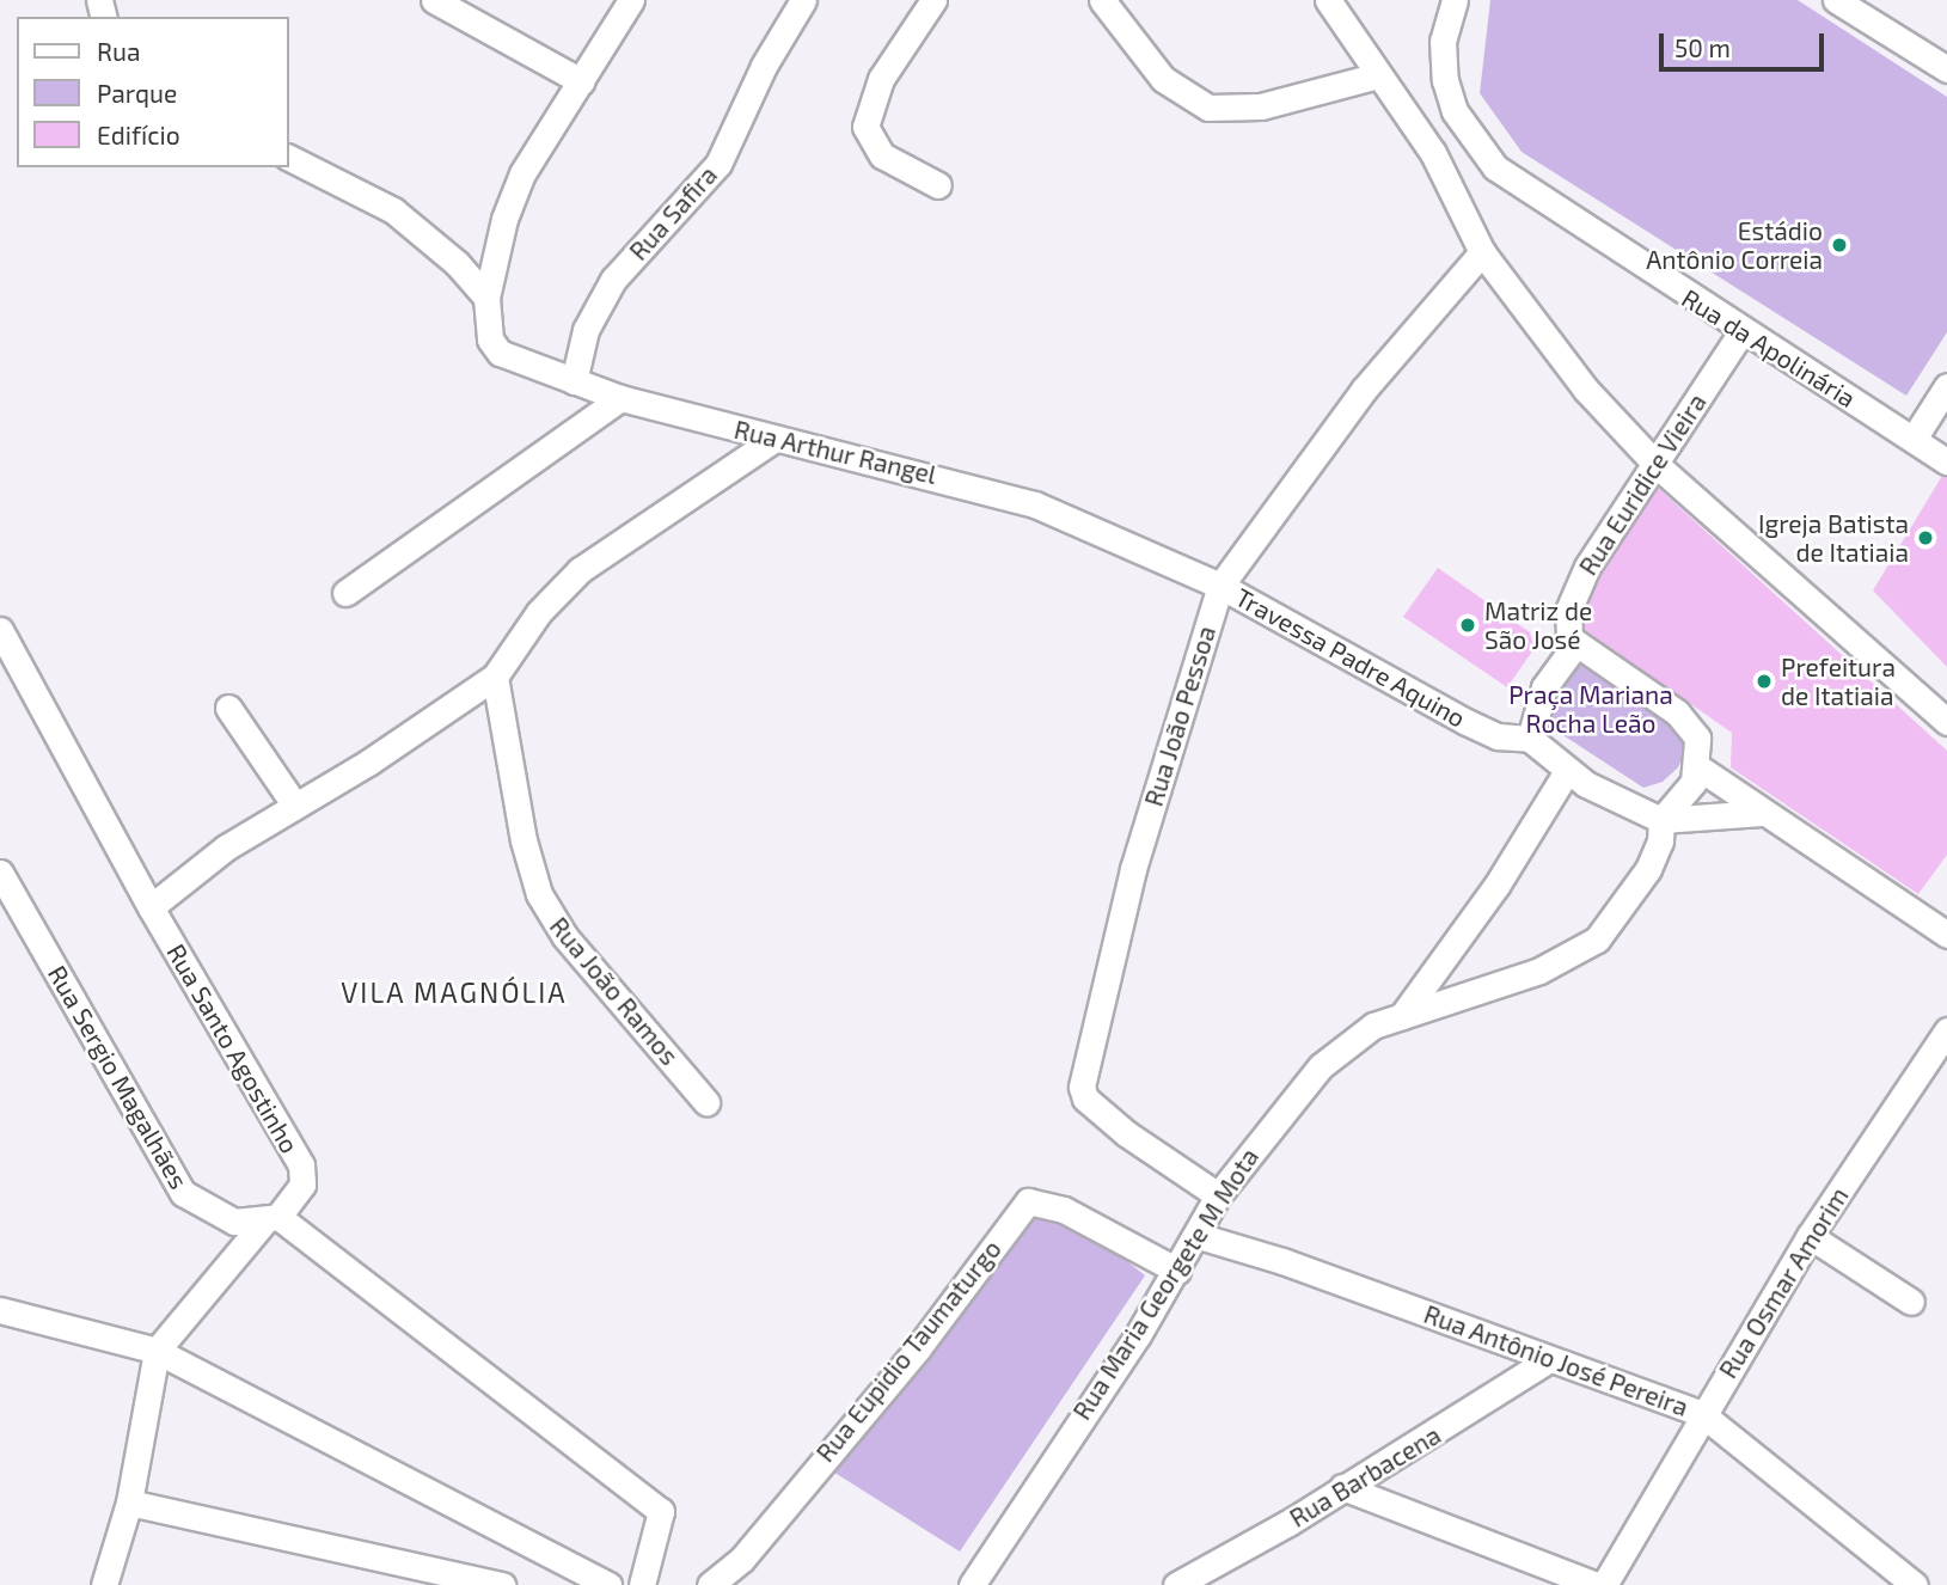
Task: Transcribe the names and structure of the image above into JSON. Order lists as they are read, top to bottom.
{
  "streets": {
    "street": [
      "Rua Safira",
      "Rua da Apolinária",
      "Rua Arthur Rangel",
      "Rua Euridice Vieira",
      "Travessa Padre Aquino",
      "Rua João Pessoa",
      "Rua João Ramos",
      "Rua Santo Agostinho",
      "Rua Sergio Magalhães",
      "Rua Osmar Amorim",
      "Rua Maria Georgete M Mota",
      "Rua Eupidio Taumaturgo",
      "Rua Antônio José Pereira",
      "Rua Barbacena"
    ]
  },
  "crossings": [
    ["Rua Safira", "Rua Arthur Rangel"],
    ["Rua da Apolinária", "Rua Euridice Vieira"],
    ["Rua Arthur Rangel", "Travessa Padre Aquino"],
    ["Rua Arthur Rangel", "Rua João Pessoa"],
    ["Travessa Padre Aquino", "Rua João Pessoa"],
    ["Rua João Pessoa", "Rua Maria Georgete M Mota"],
    ["Rua Santo Agostinho", "Rua Sergio Magalhães"],
    ["Rua Osmar Amorim", "Rua Antônio José Pereira"],
    ["Rua Maria Georgete M Mota", "Rua Eupidio Taumaturgo"],
    ["Rua Maria Georgete M Mota", "Rua Antônio José Pereira"],
    ["Rua Antônio José Pereira", "Rua Barbacena"]
  ],
  "districts": ["VILA MAGNÓLIA"],
  "parks": ["Praça Mariana Rocha Leão"],
  "places": [
    "Estádio Antônio Correia",
    "Igreja Batista de Itatiaia",
    "Matriz de São José",
    "Prefeitura de Itatiaia"
  ],
  "legend": ["Rua", "Parque", "Edifício"],
  "scale_bar": "50 m"
}
